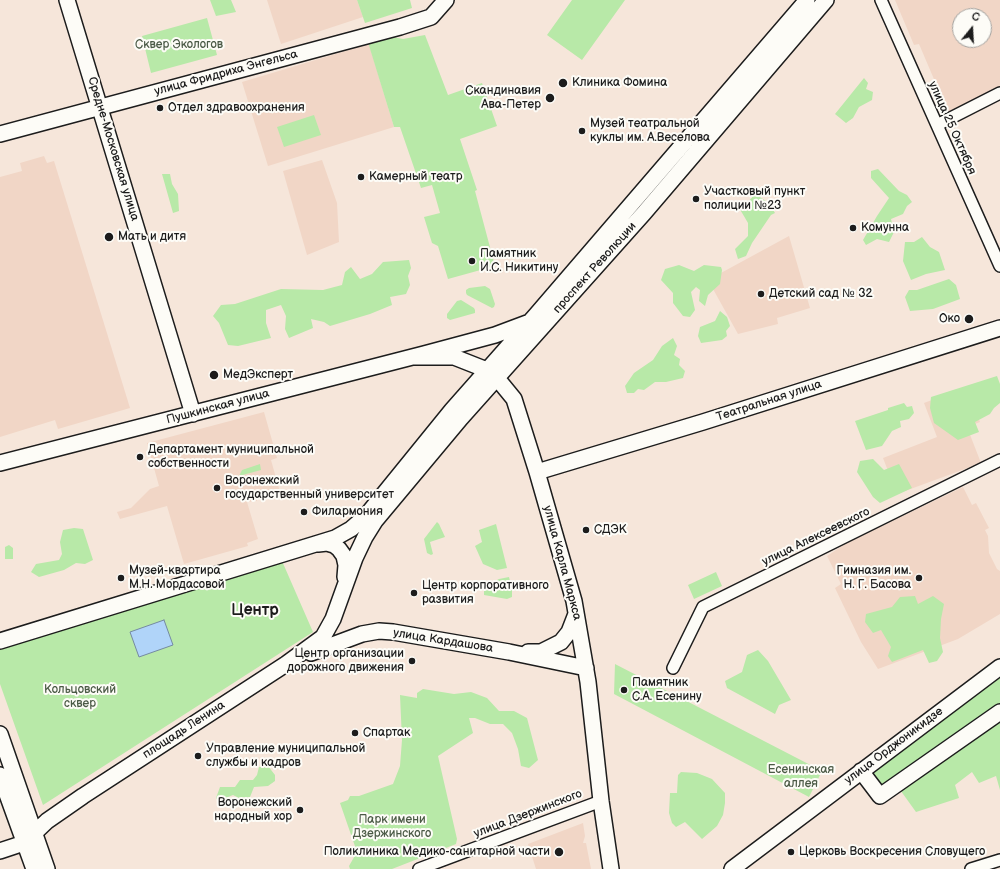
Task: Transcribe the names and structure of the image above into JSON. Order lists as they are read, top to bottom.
{
  "streets": {
    "street": [
      "улица Фридриха Энгельса",
      "улица 25 Октября",
      "Средне-Московская улица",
      "проспект Революции",
      "Театральная улица",
      "Пушкинская улица",
      "улица Алексеевского",
      "улица Карла Маркса",
      "улица Кардашова",
      "площадь Ленина",
      "улица Орджоникидзе",
      "улица Дзержинского"
    ]
  },
  "crossings": [
    ["улица Фридриха Энгельса", "Средне-Московская улица"],
    ["Средне-Московская улица", "Пушкинская улица"],
    ["проспект Революции", "Пушкинская улица"],
    ["проспект Революции", "улица Карла Маркса"],
    ["проспект Революции", "площадь Ленина"],
    ["Театральная улица", "улица Карла Маркса"],
    ["Пушкинская улица", "улица Карла Маркса"],
    ["улица Карла Маркса", "улица Кардашова"],
    ["улица Карла Маркса", "улица Дзержинского"],
    ["улица Кардашова", "площадь Ленина"]
  ],
  "districts": ["Центр"],
  "parks": [
    "Сквер Экологов",
    "Кольцовский сквер",
    "Есенинская аллея",
    "Парк имени Дзержинского"
  ],
  "places": [
    "Клиника Фомина",
    "Скандинавия Ава-Петер",
    "Отдел здравоохранения",
    "Музей театральной куклы им. А.Веселова",
    "Камерный театр",
    "Участковый пункт полиции №23",
    "Комунна",
    "Мать и дитя",
    "Памятник И.С. Никитину",
    "Детский сад № 32",
    "Око",
    "МедЭксперт",
    "Департамент муниципальной собственности",
    "Воронежский государственный университет",
    "Филармония",
    "СДЭК",
    "Музей-квартира М.Н. Мордасовой",
    "Гимназия им. Н. Г. Басова",
    "Центр корпоративного развития",
    "Центр организации дорожного движения",
    "Памятник С.А. Есенину",
    "Спартак",
    "Управление муниципальной службы и кадров",
    "Воронежский народный хор",
    "Поликлиника Медико-санитарной части",
    "Церковь Воскресения Словущего"
  ],
  "north": "top"
}
